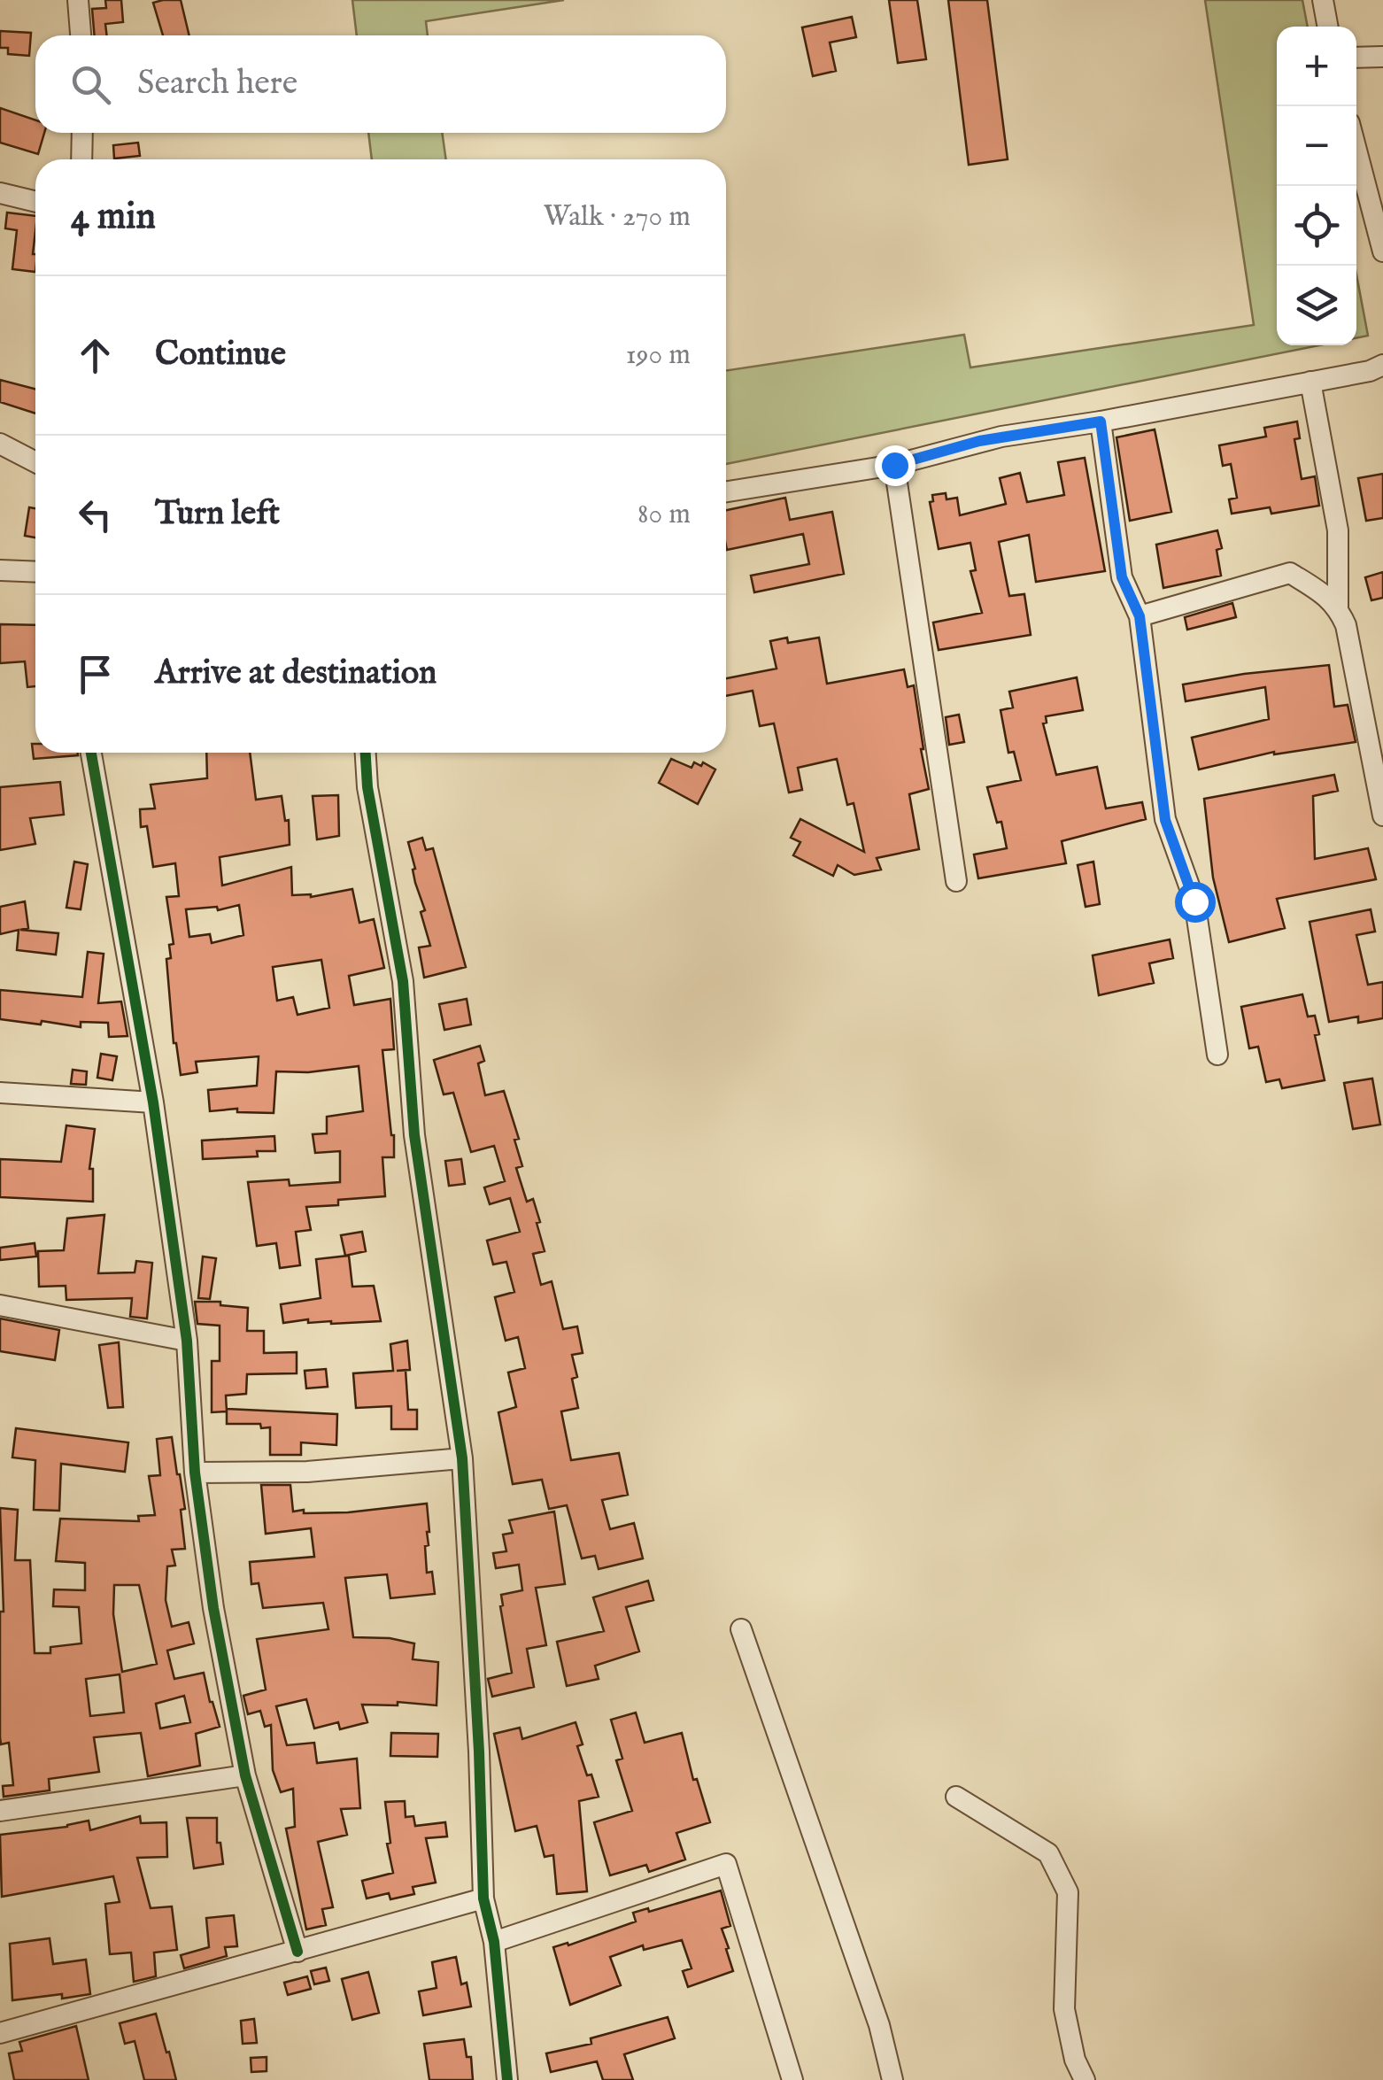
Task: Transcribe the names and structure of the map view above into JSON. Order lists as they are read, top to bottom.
{
  "page": {
    "map_buttons": ["+", "−"],
    "search": "Search here",
    "heading": ["4 min", "Walk · 270 m"],
    "list": [
      ["Continue", "190 m"],
      ["Turn left", "80 m"],
      "Arrive at destination"
    ]
  }
}
